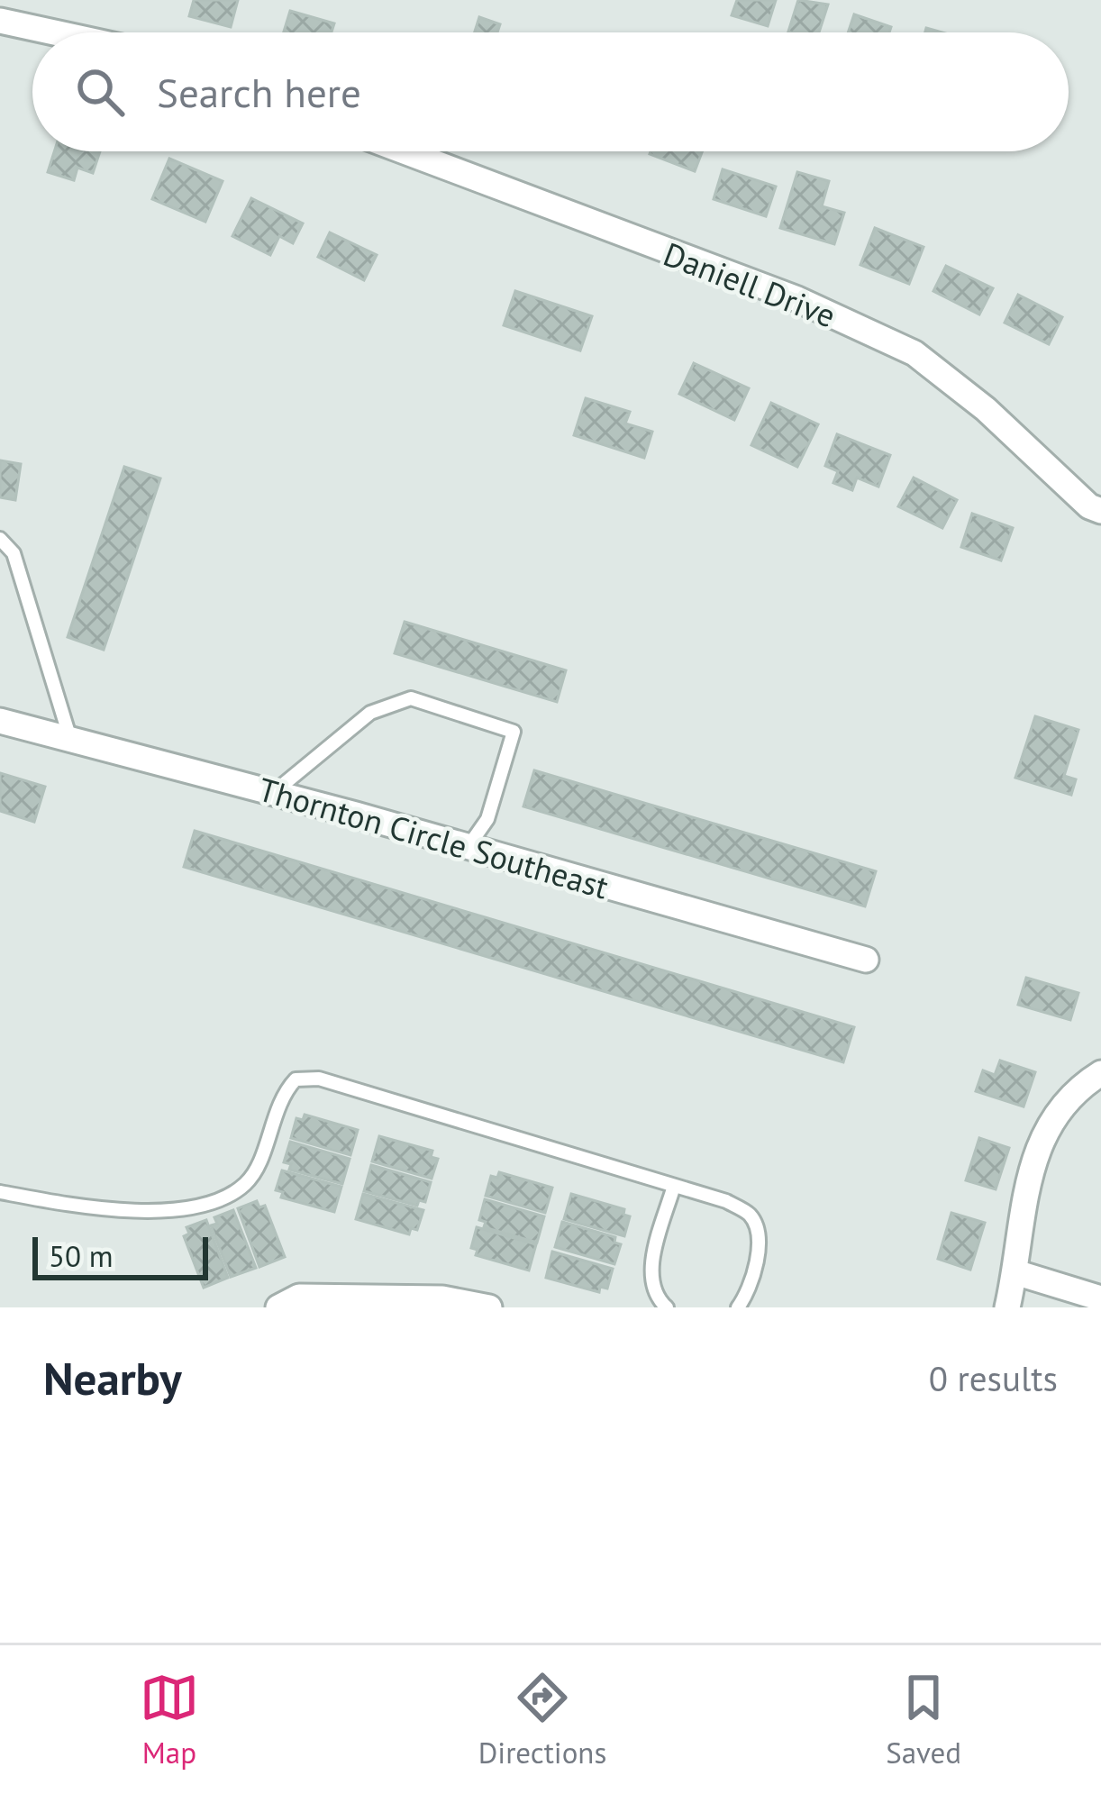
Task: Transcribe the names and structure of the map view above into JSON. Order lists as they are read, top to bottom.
{
  "streets": {
    "street": ["Daniell Drive", "Thornton Circle Southeast"]
  },
  "scale_bar": "50 m",
  "page": {
    "search": "Search here",
    "scale": "50 m",
    "heading": ["Nearby", "0 results"],
    "nav": ["Map", "Directions", "Saved"]
  }
}
